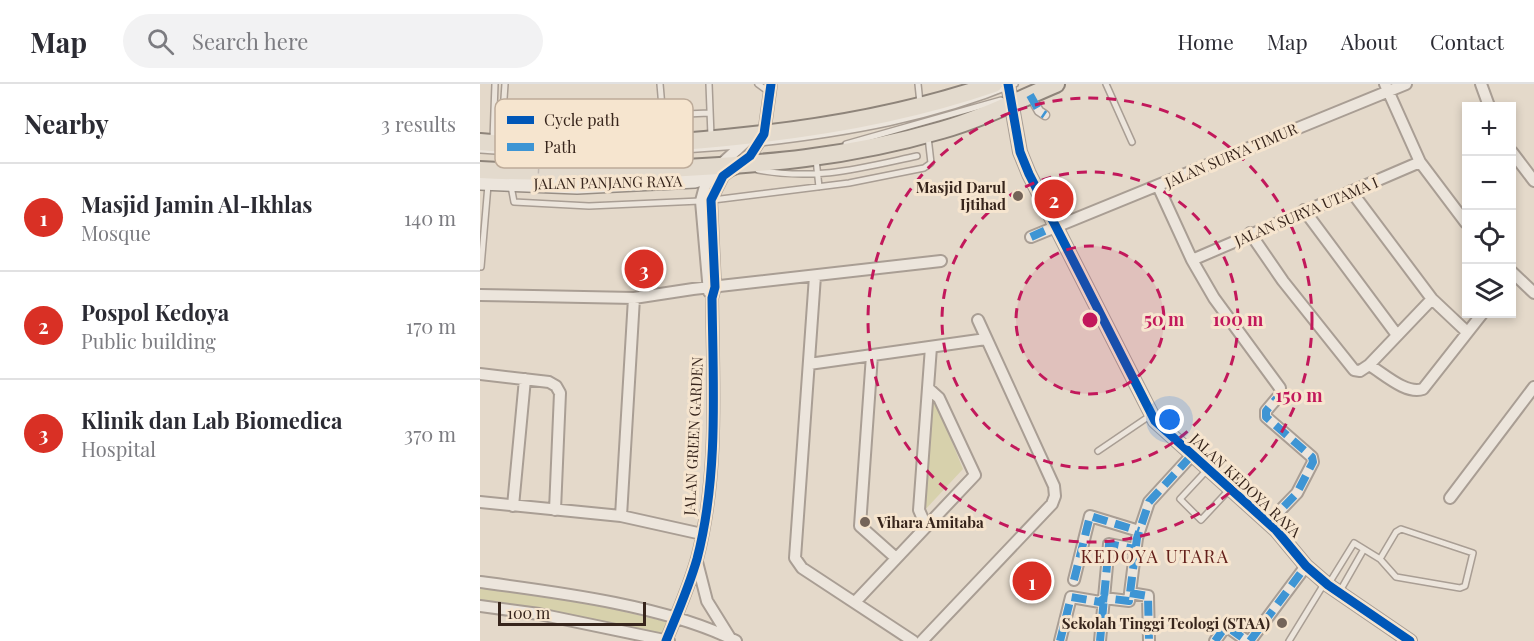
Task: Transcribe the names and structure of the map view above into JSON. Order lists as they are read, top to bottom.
{
  "streets": {
    "main road": ["JALAN PANJANG RAYA"],
    "street": [
      "JALAN SURYA TIMUR",
      "JALAN SURYA UTAMA I",
      "JALAN GREEN GARDEN",
      "JALAN KEDOYA RAYA"
    ]
  },
  "crossings": [
    ["JALAN SURYA TIMUR", "JALAN KEDOYA RAYA"],
    ["JALAN PANJANG RAYA", "JALAN GREEN GARDEN"],
    ["JALAN PANJANG RAYA", "JALAN KEDOYA RAYA"]
  ],
  "districts": ["KEDOYA UTARA"],
  "places": ["Masjid Darul Ijtihad", "Vihara Amitaba", "Sekolah Tinggi Teologi (STAA)"],
  "legend": ["Cycle path", "Path"],
  "scale_bar": "100 m",
  "page": {
    "header": "Map",
    "search": "Search here",
    "nav": [
      "Home",
      "Map",
      "About",
      "Contact"
    ],
    "heading": ["Nearby", "3 results"],
    "map_buttons": ["+", "−"],
    "list": [
      {
        "mark": "1",
        "name": "Masjid Jamin Al-Ikhlas",
        "note": "Mosque",
        "value": "140 m"
      },
      {
        "mark": "2",
        "name": "Pospol Kedoya",
        "note": "Public building",
        "value": "170 m"
      },
      {
        "mark": "3",
        "name": "Klinik dan Lab Biomedica",
        "note": "Hospital",
        "value": "370 m"
      }
    ],
    "pins": ["2", "3", "1"],
    "scale": "100 m"
  },
  "rings": ["50 m", "100 m", "150 m"]
}
